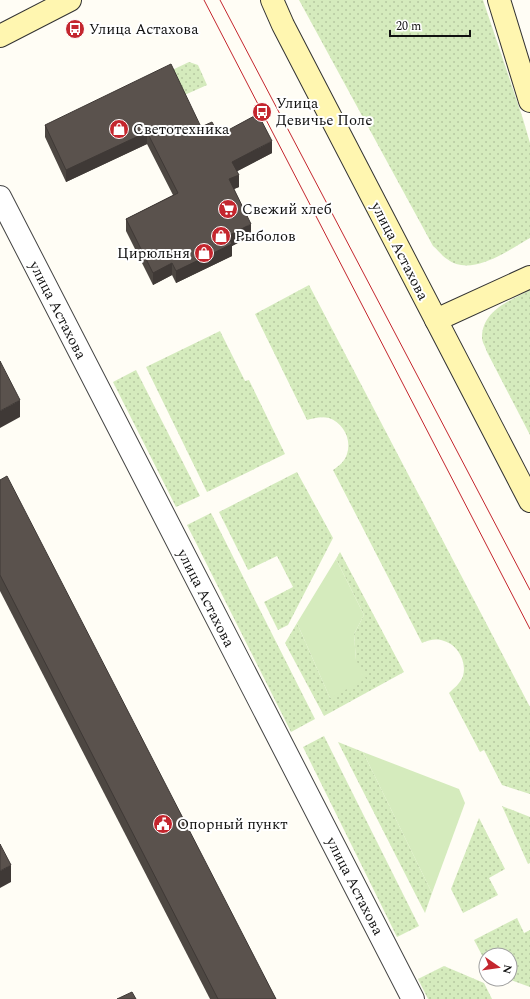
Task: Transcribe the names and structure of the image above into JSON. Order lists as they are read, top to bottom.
{
  "streets": {
    "main road": ["улица Астахова"]
  },
  "places": {
    "bus stop": ["Улица Астахова", "Улица Девичье Поле"],
    "shop": ["Светотехника", "Рыболов", "Цирюльня"],
    "supermarket": ["Свежий хлеб"],
    "public building": ["Опорный пункт"]
  },
  "scale_bar": "20 m",
  "north": "right"
}
